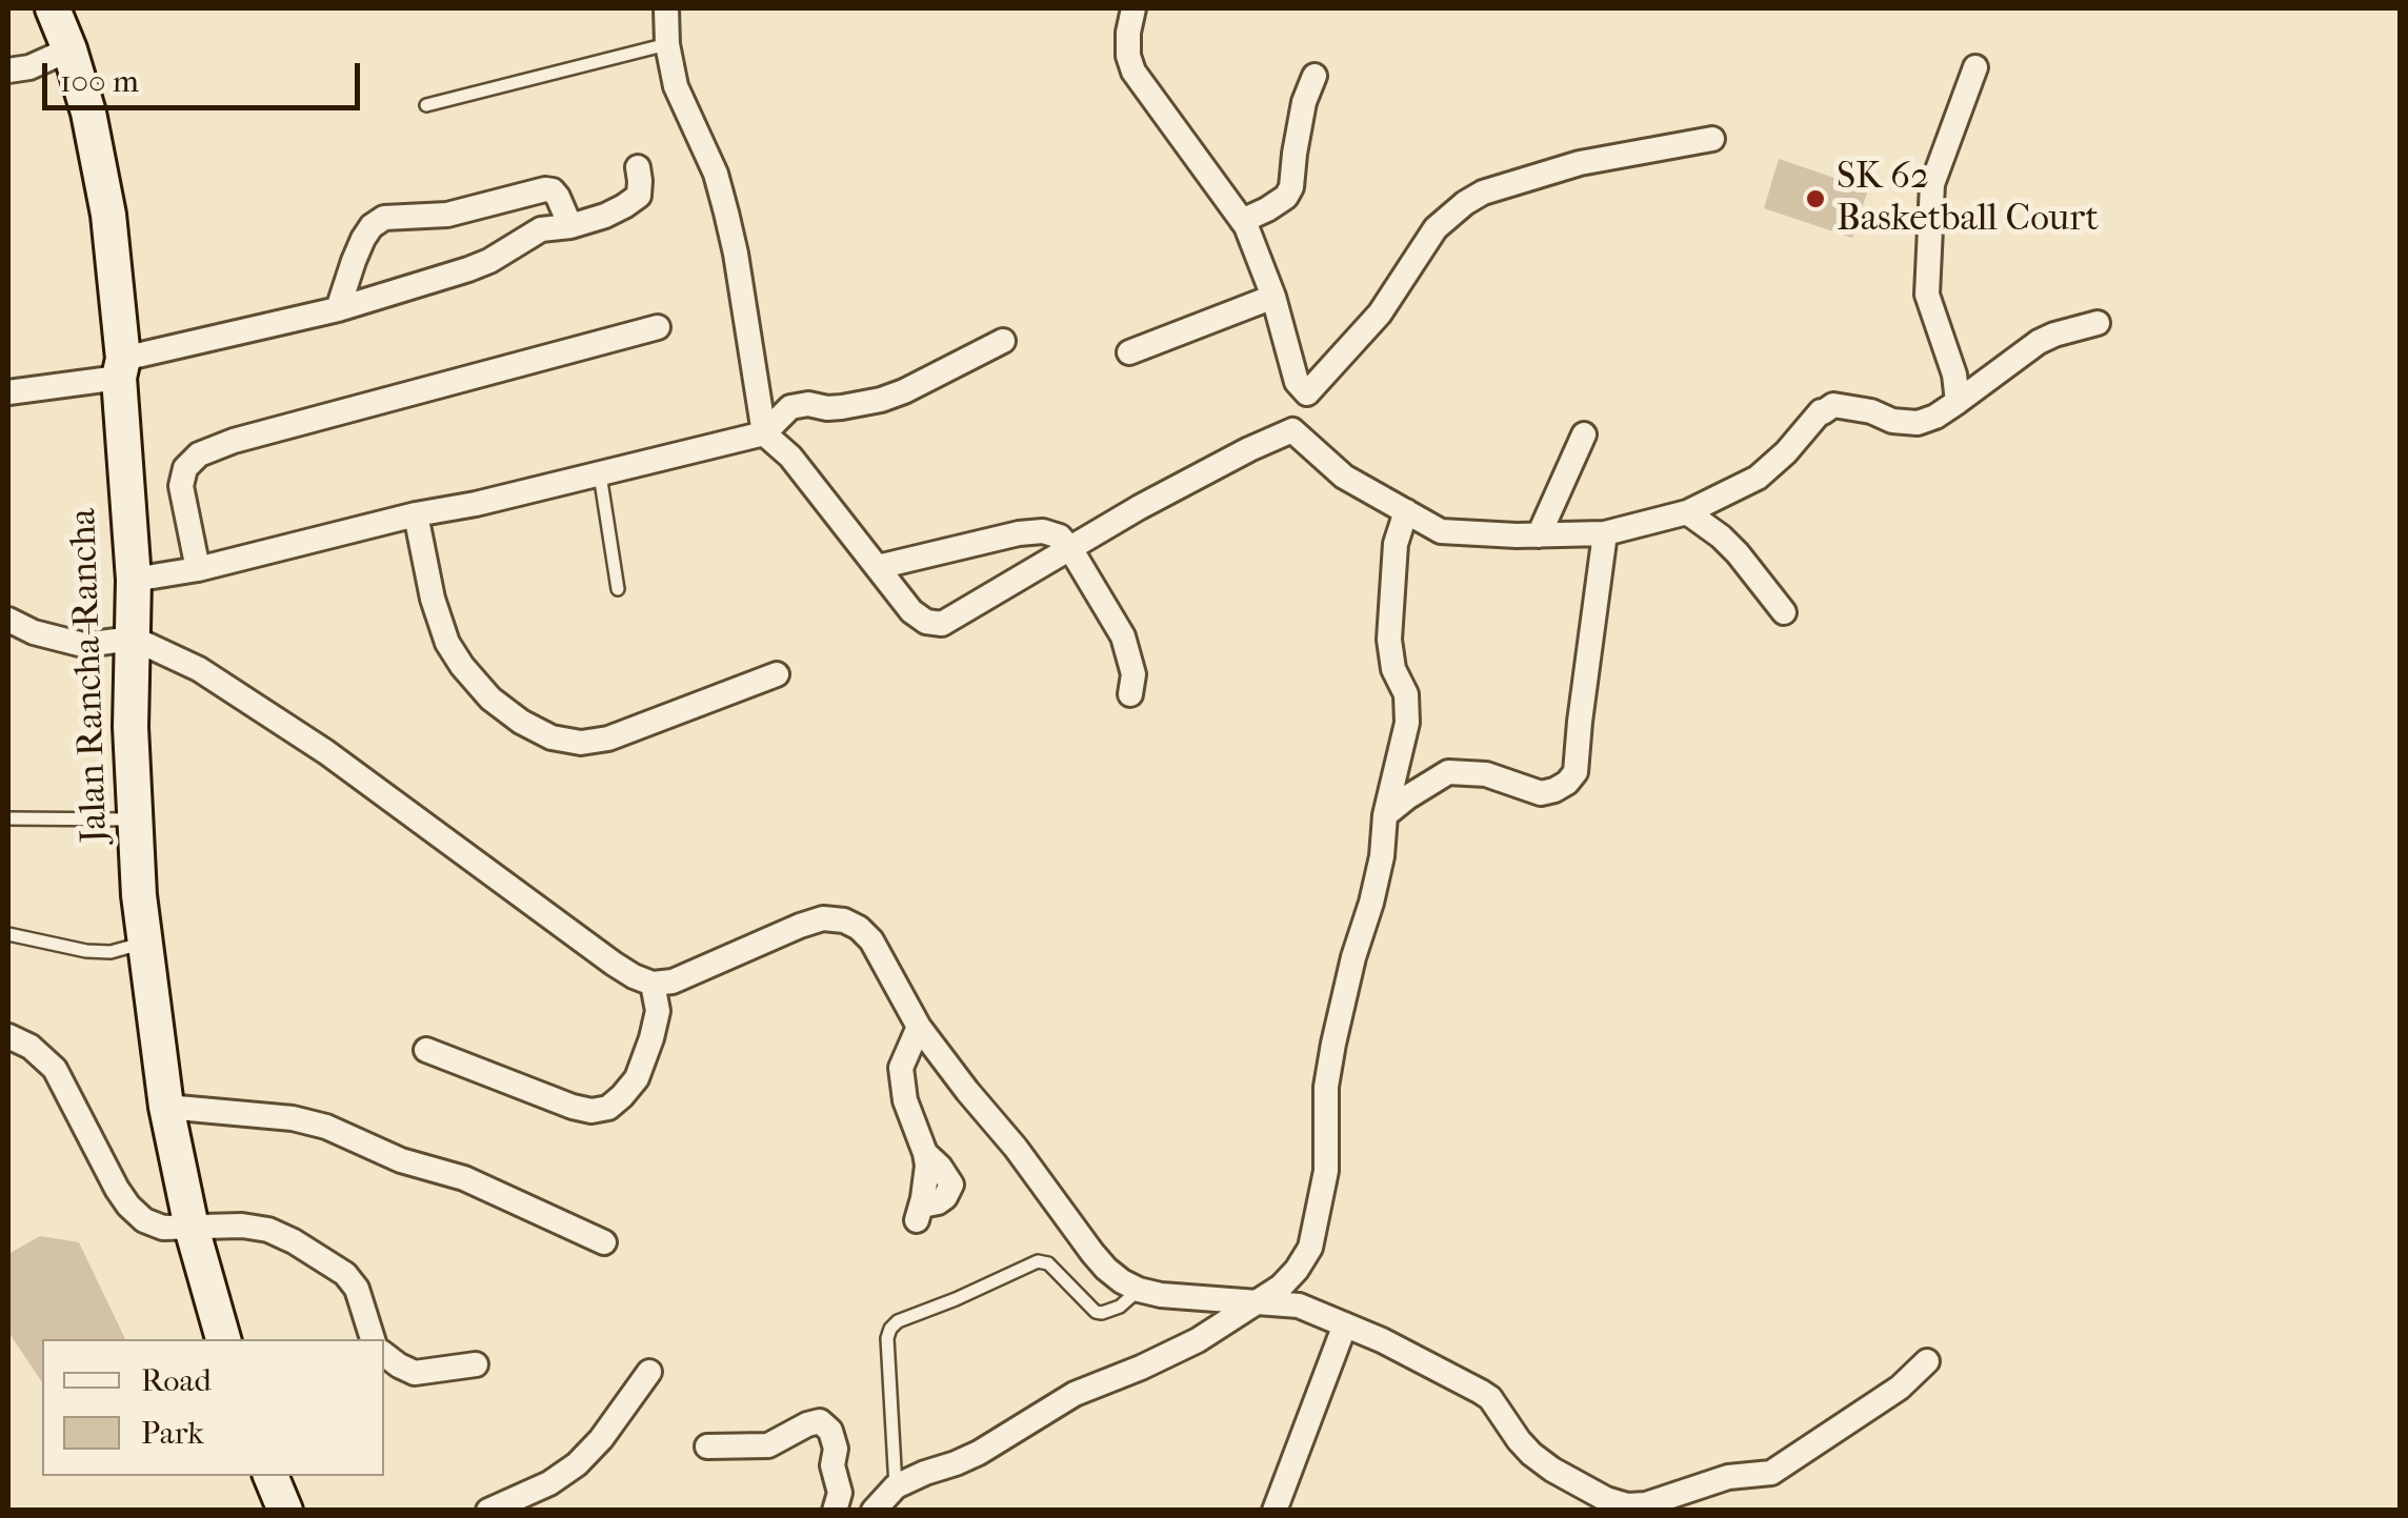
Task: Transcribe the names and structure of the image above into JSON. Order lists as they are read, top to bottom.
{
  "streets": {
    "main road": ["Jalan Rancha-Rancha"]
  },
  "places": ["SK 62 Basketball Court"],
  "legend": ["Road", "Park"],
  "scale_bar": "100 m"
}
